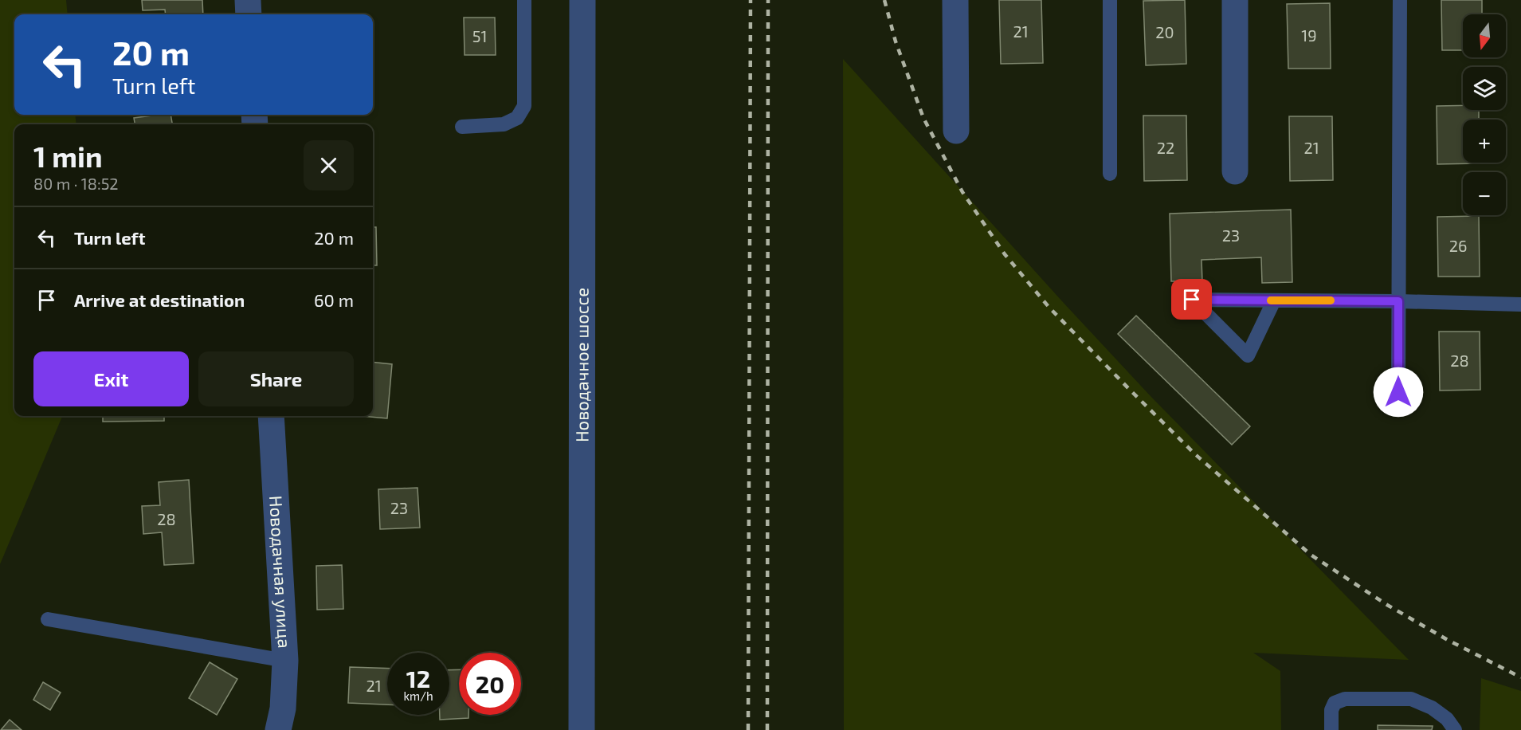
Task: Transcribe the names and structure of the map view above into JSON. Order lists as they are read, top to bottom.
{
  "streets": {
    "street": ["Новодачное шоссе", "Новодачная улица"]
  },
  "house_numbers": [
    "21",
    "20",
    "19",
    "51",
    "22",
    "21",
    "23",
    "26",
    "28",
    "23",
    "28",
    "21"
  ],
  "north": "bottom",
  "page": {
    "map_buttons": ["+", "−"],
    "turn": ["20 m", "Turn left"],
    "heading": ["1 min", "80 m · 18:52"],
    "list": [
      {
        "name": "Turn left",
        "value": "20 m"
      },
      {
        "name": "Arrive at destination",
        "value": "60 m"
      }
    ],
    "buttons": ["Exit", "Share"],
    "speed": "12 km/h",
    "limit": "20"
  }
}
